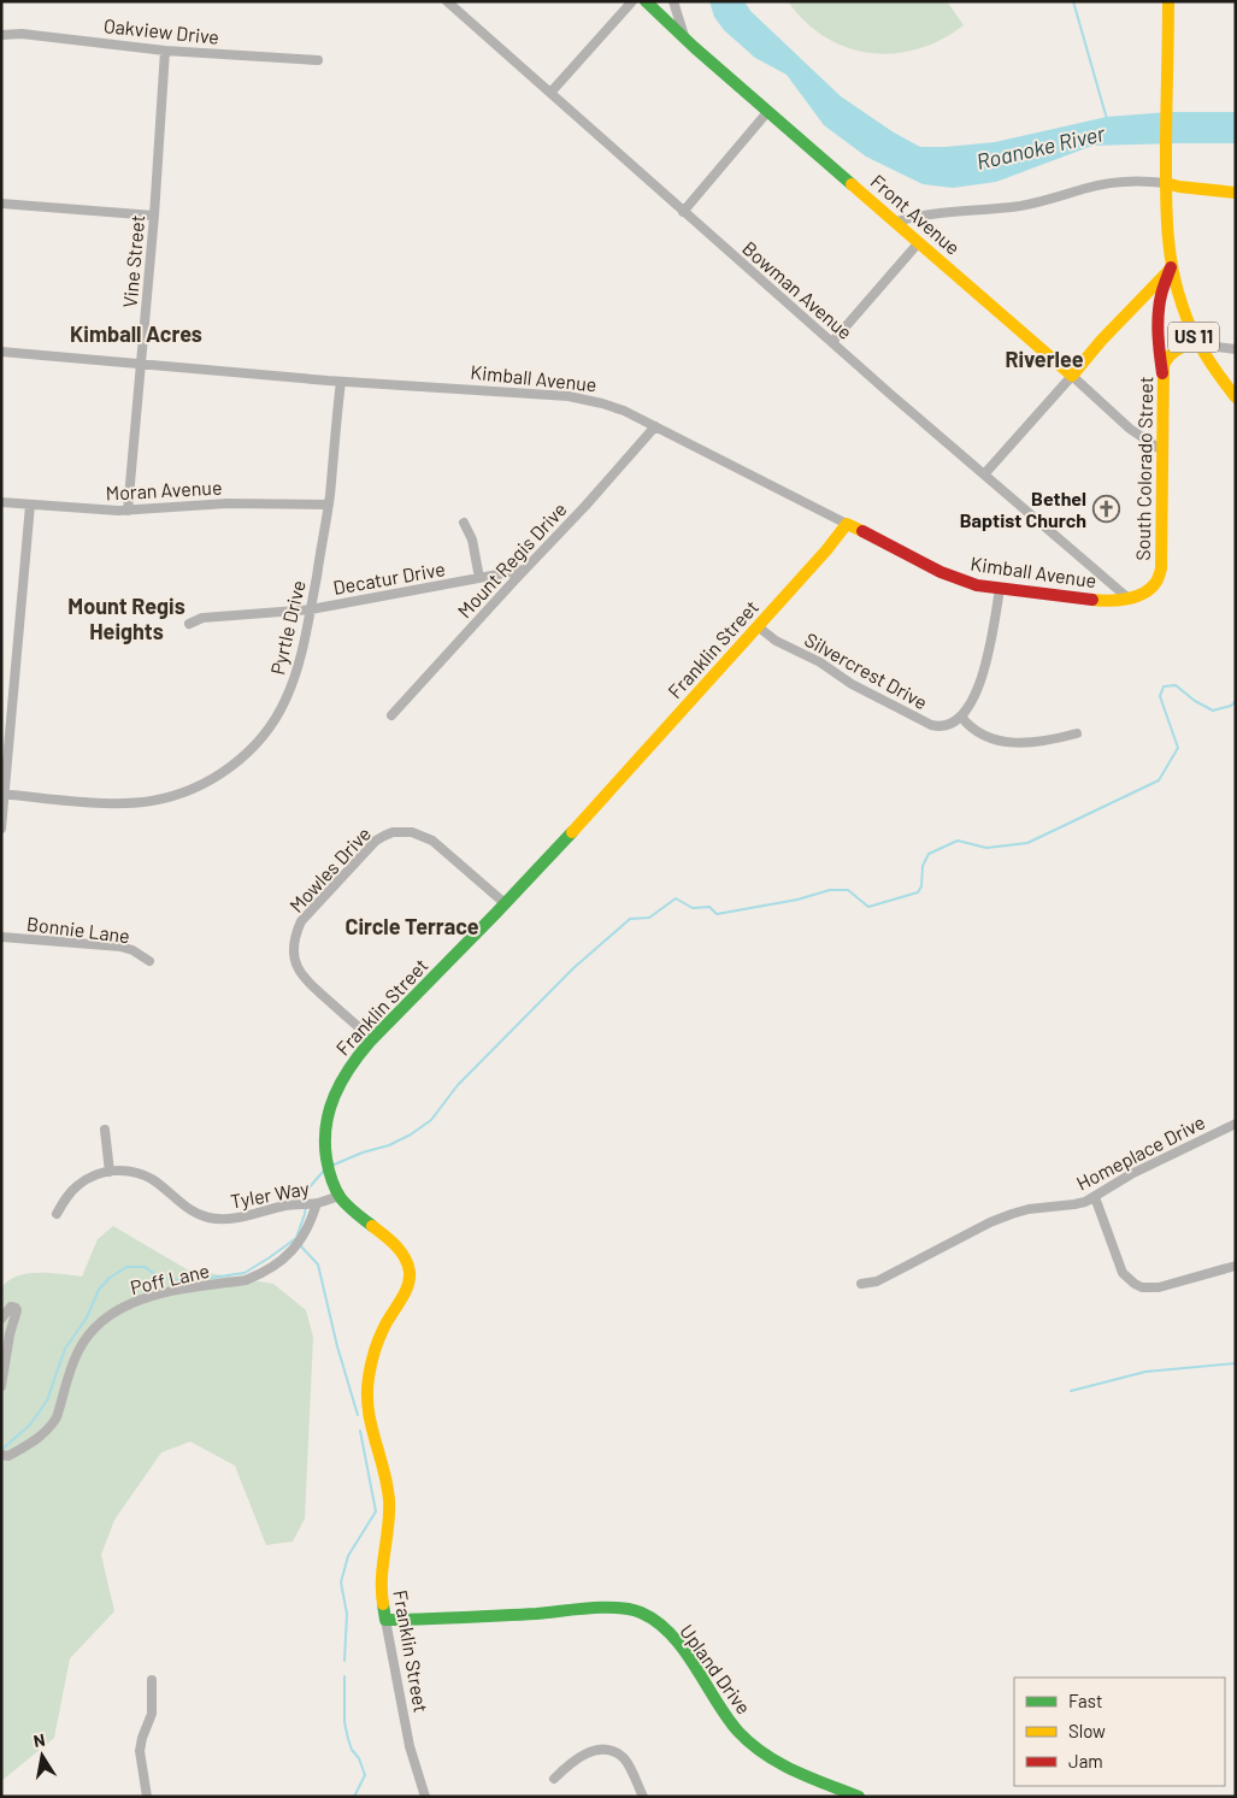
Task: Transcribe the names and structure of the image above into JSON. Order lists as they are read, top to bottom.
{
  "streets": {
    "street": [
      "Oakview Drive",
      "Front Avenue",
      "Vine Street",
      "Bowman Avenue",
      "US 11",
      "Kimball Avenue",
      "South Colorado Street",
      "Moran Avenue",
      "Mount Regis Drive",
      "Decatur Drive",
      "Pyrtle Drive",
      "Franklin Street",
      "Silvercrest Drive",
      "Mowles Drive",
      "Bonnie Lane",
      "Homeplace Drive",
      "Tyler Way",
      "Poff Lane",
      "Upland Drive"
    ]
  },
  "crossings": [
    ["Oakview Drive", "Vine Street"],
    ["Front Avenue", "South Colorado Street"],
    ["Vine Street", "Kimball Avenue"],
    ["Vine Street", "Moran Avenue"],
    ["Bowman Avenue", "Kimball Avenue"],
    ["Bowman Avenue", "South Colorado Street"],
    ["US 11", "South Colorado Street"],
    ["Kimball Avenue", "South Colorado Street"],
    ["Kimball Avenue", "Mount Regis Drive"],
    ["Kimball Avenue", "Pyrtle Drive"],
    ["Kimball Avenue", "Franklin Street"],
    ["Moran Avenue", "Pyrtle Drive"],
    ["Mount Regis Drive", "Decatur Drive"],
    ["Decatur Drive", "Pyrtle Drive"],
    ["Franklin Street", "Silvercrest Drive"],
    ["Franklin Street", "Mowles Drive"],
    ["Franklin Street", "Tyler Way"],
    ["Franklin Street", "Upland Drive"],
    ["Tyler Way", "Poff Lane"]
  ],
  "districts": [
    "Kimball Acres",
    "Riverlee",
    "Mount Regis Heights",
    "Circle Terrace"
  ],
  "water": ["Roanoke River"],
  "places": {
    "church": ["Bethel Baptist Church"]
  },
  "legend": ["Fast", "Slow", "Jam"],
  "north": "top"
}
